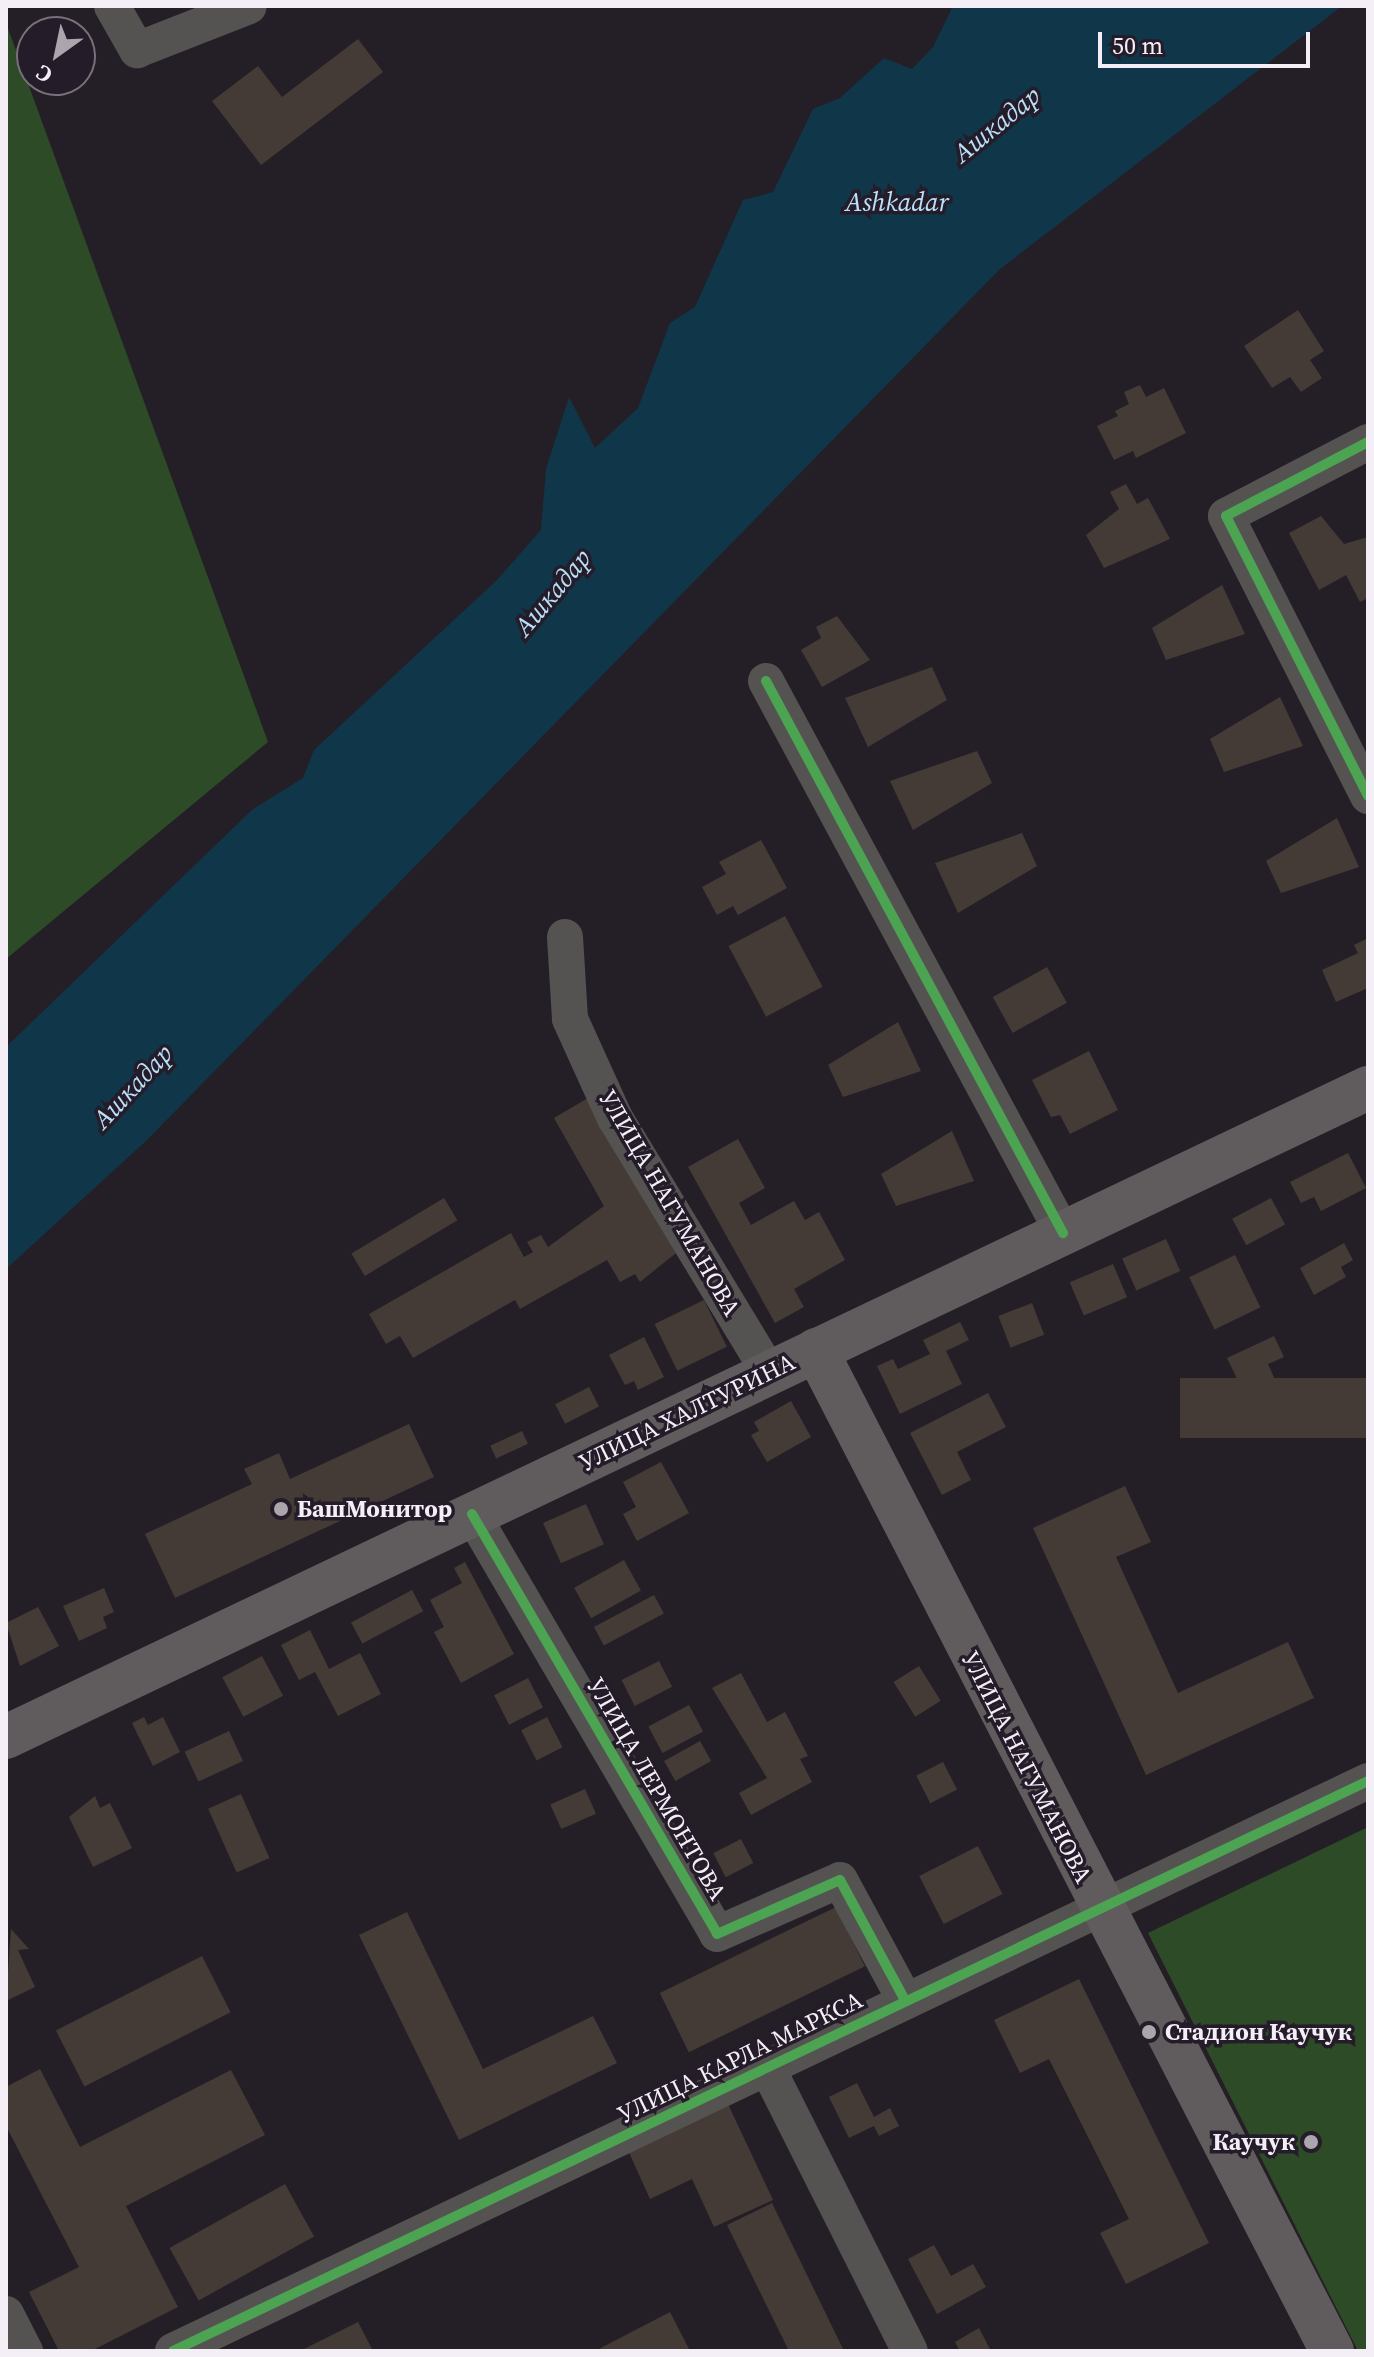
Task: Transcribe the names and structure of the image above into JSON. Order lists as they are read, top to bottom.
{
  "streets": {
    "main road": ["УЛИЦА НАГУМАНОВА", "УЛИЦА ХАЛТУРИНА"],
    "street": ["УЛИЦА ЛЕРМОНТОВА", "УЛИЦА КАРЛА МАРКСА"]
  },
  "crossings": [
    ["УЛИЦА НАГУМАНОВА", "УЛИЦА ХАЛТУРИНА"],
    ["УЛИЦА НАГУМАНОВА", "УЛИЦА КАРЛА МАРКСА"],
    ["УЛИЦА ХАЛТУРИНА", "УЛИЦА ЛЕРМОНТОВА"],
    ["УЛИЦА ЛЕРМОНТОВА", "УЛИЦА КАРЛА МАРКСА"]
  ],
  "water": ["Ашкадар", "Ashkadar"],
  "places": ["БашМонитор", "Стадион Каучук", "Каучук"],
  "scale_bar": "50 m",
  "north": "bottom left"
}
